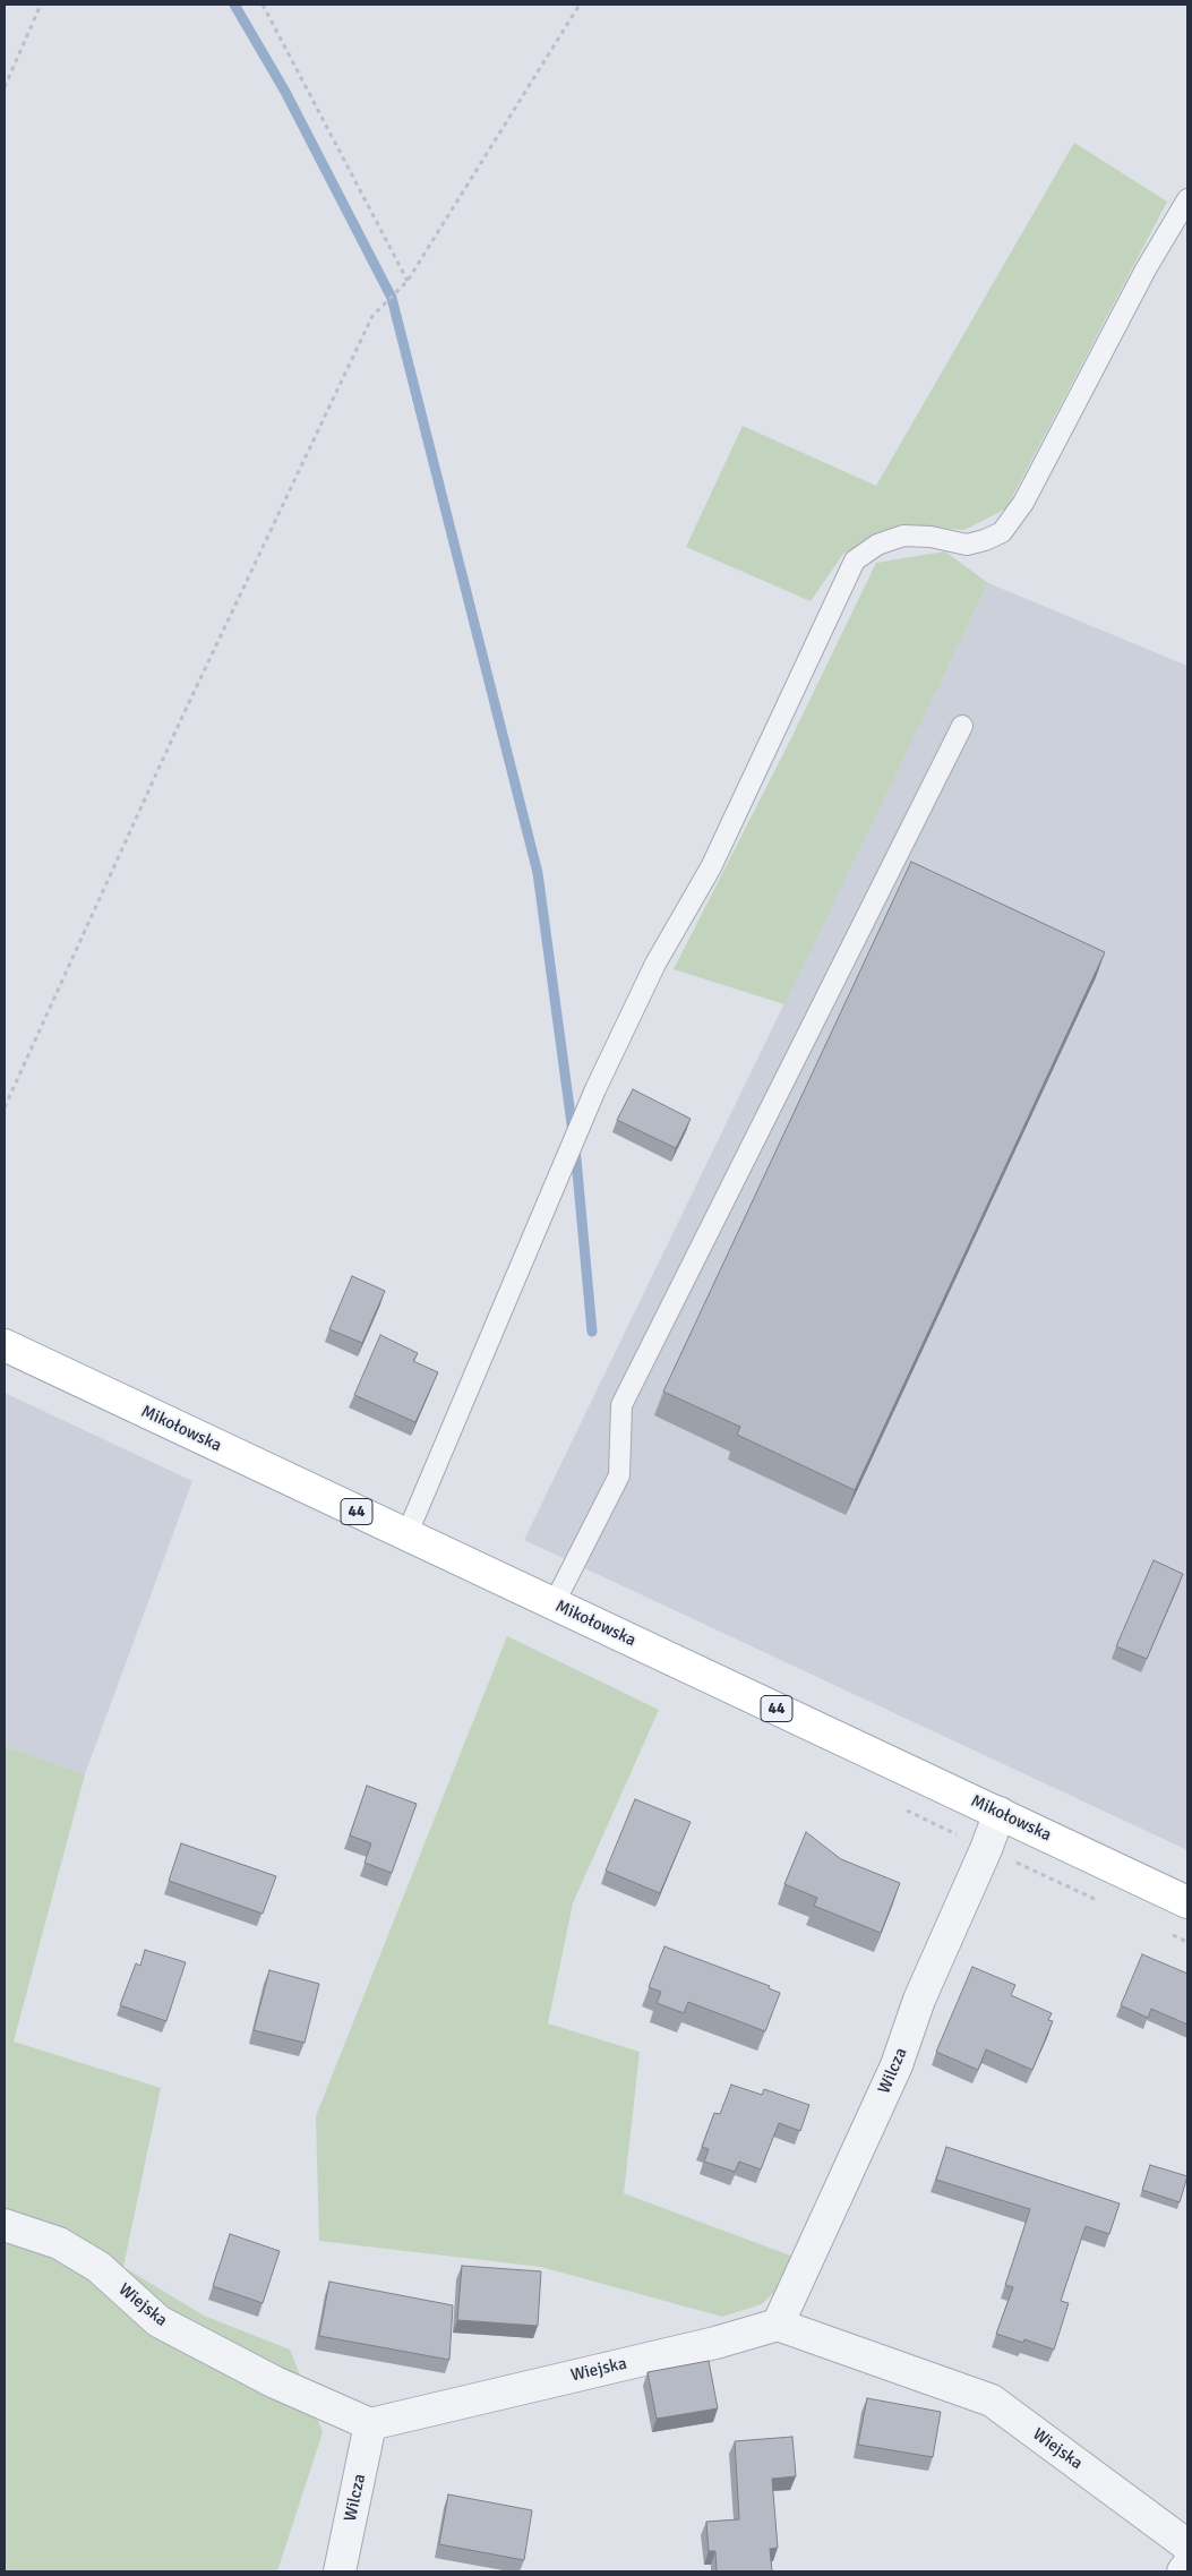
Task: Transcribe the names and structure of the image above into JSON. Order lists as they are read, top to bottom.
{
  "streets": {
    "main road": ["Mikołowska", "44"],
    "street": ["Wilcza", "Wiejska"]
  },
  "crossings": [
    ["Mikołowska", "Wilcza"],
    ["Wilcza", "Wiejska"]
  ]
}
